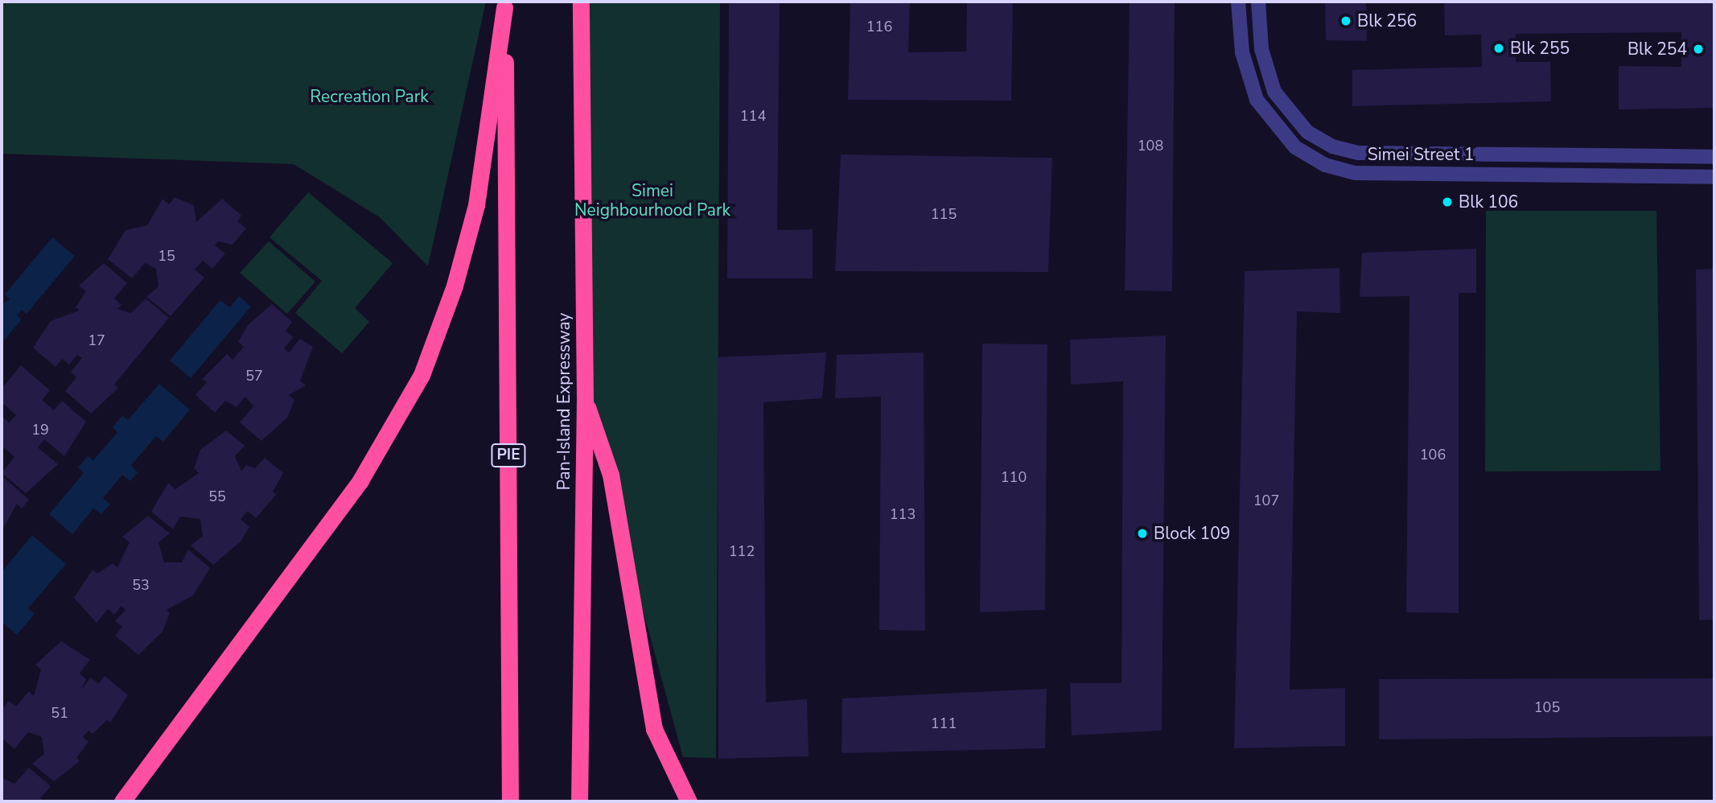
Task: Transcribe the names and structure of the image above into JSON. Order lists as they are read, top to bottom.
{
  "streets": {
    "highway": ["Pan-Island Expressway", "PIE"],
    "street": ["Simei Street 1"]
  },
  "parks": ["Recreation Park", "Simei Neighbourhood Park"],
  "places": [
    "Blk 256",
    "Blk 255",
    "Blk 254",
    "Blk 106",
    "Block 109"
  ],
  "house_numbers": [
    "116",
    "114",
    "108",
    "115",
    "15",
    "17",
    "57",
    "19",
    "106",
    "110",
    "55",
    "107",
    "113",
    "112",
    "53",
    "105",
    "51",
    "111"
  ]
}
